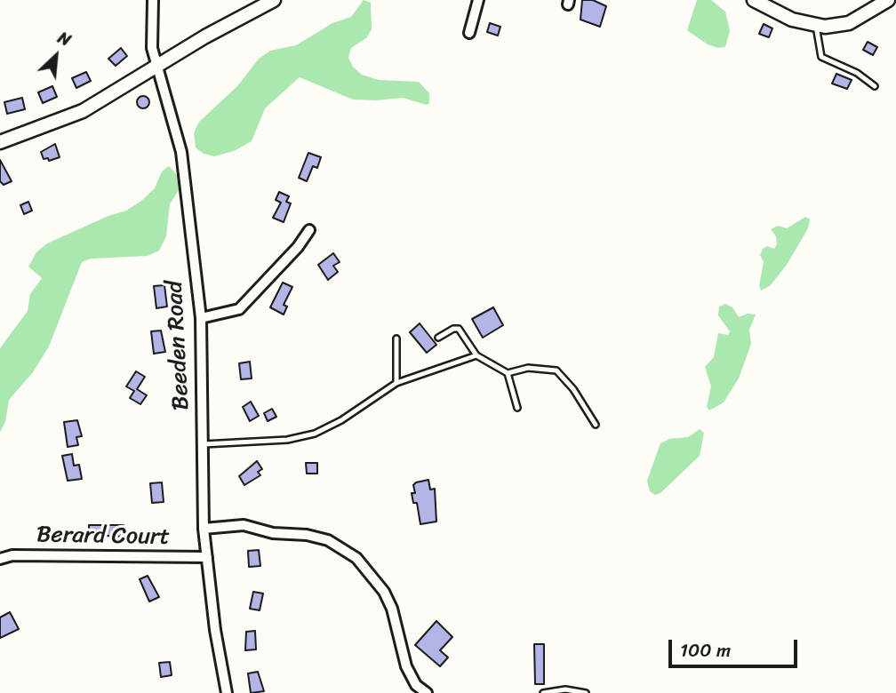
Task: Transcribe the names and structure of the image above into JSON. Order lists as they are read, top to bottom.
{
  "streets": {
    "street": ["Beeden Road", "Berard Court"]
  },
  "crossings": [
    ["Beeden Road", "Berard Court"]
  ],
  "scale_bar": "100 m",
  "north": "top right"
}
